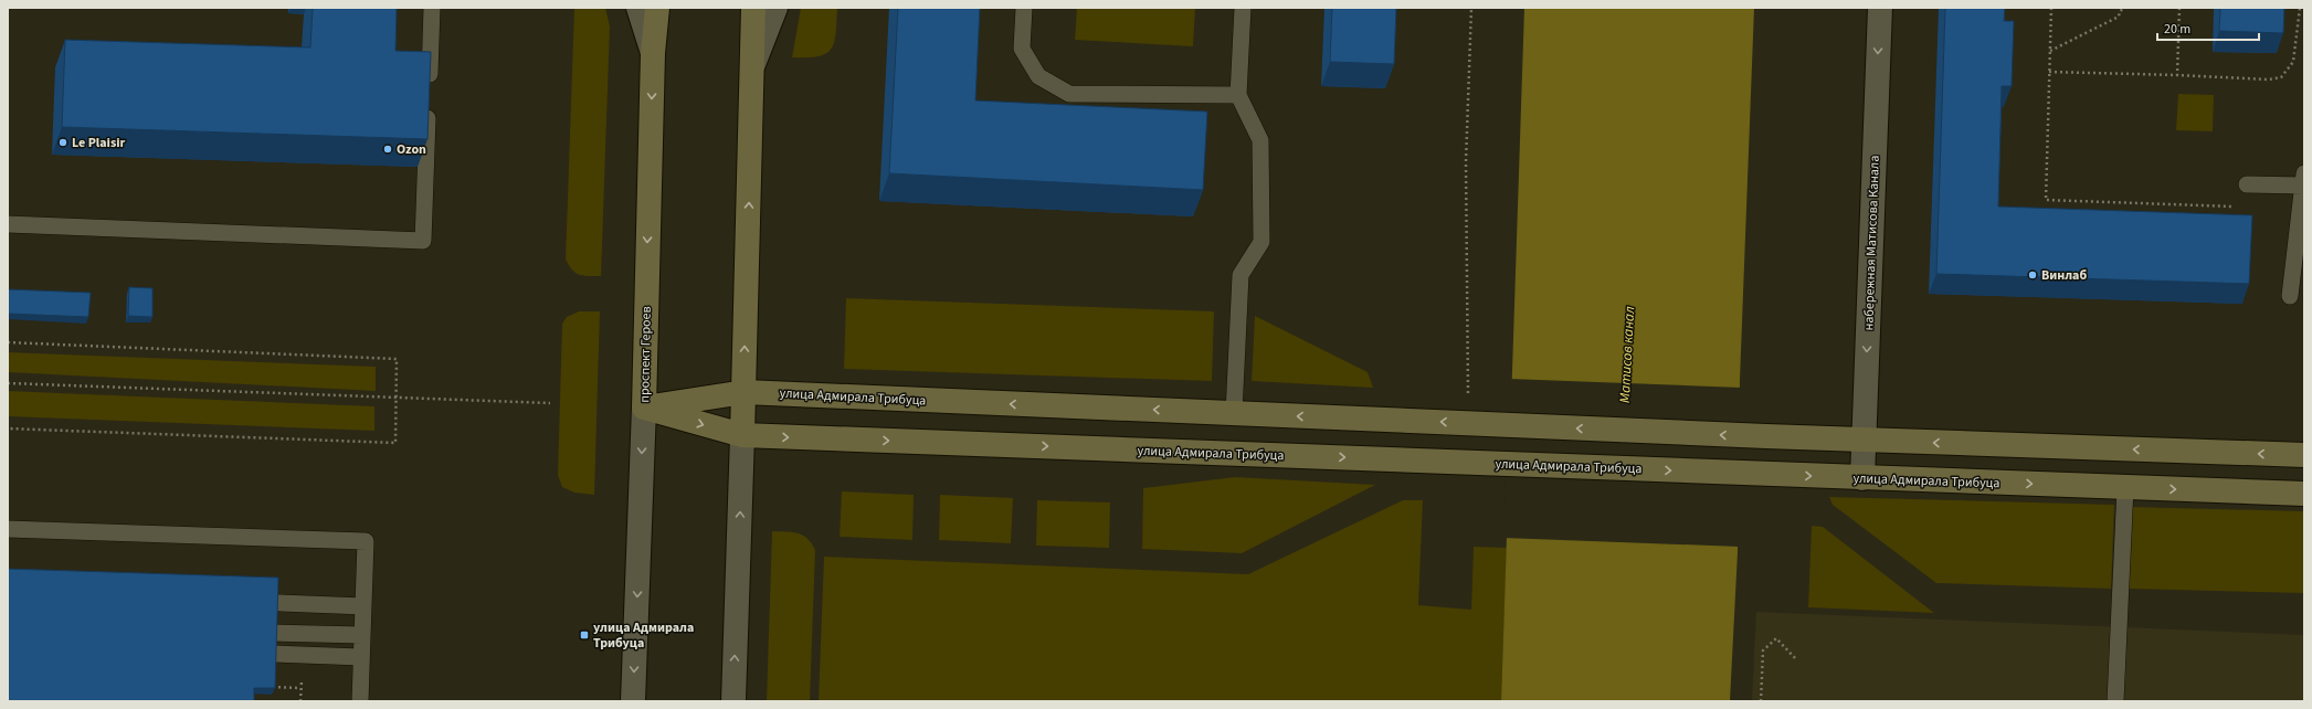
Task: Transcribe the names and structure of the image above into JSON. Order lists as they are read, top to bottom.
{
  "streets": {
    "street": ["набережная Матисова Канала", "проспект Героев", "улица Адмирала Трибуца"]
  },
  "crossings": [
    ["набережная Матисова Канала", "улица Адмирала Трибуца"],
    ["проспект Героев", "улица Адмирала Трибуца"]
  ],
  "one_way": ["набережная Матисова Канала"],
  "water": ["Матисов канал"],
  "places": {
    "other": ["Le Plaisir", "Ozon", "Винлаб"],
    "transit": ["улица Адмирала Трибуца"]
  },
  "scale_bar": "20 m"
}
